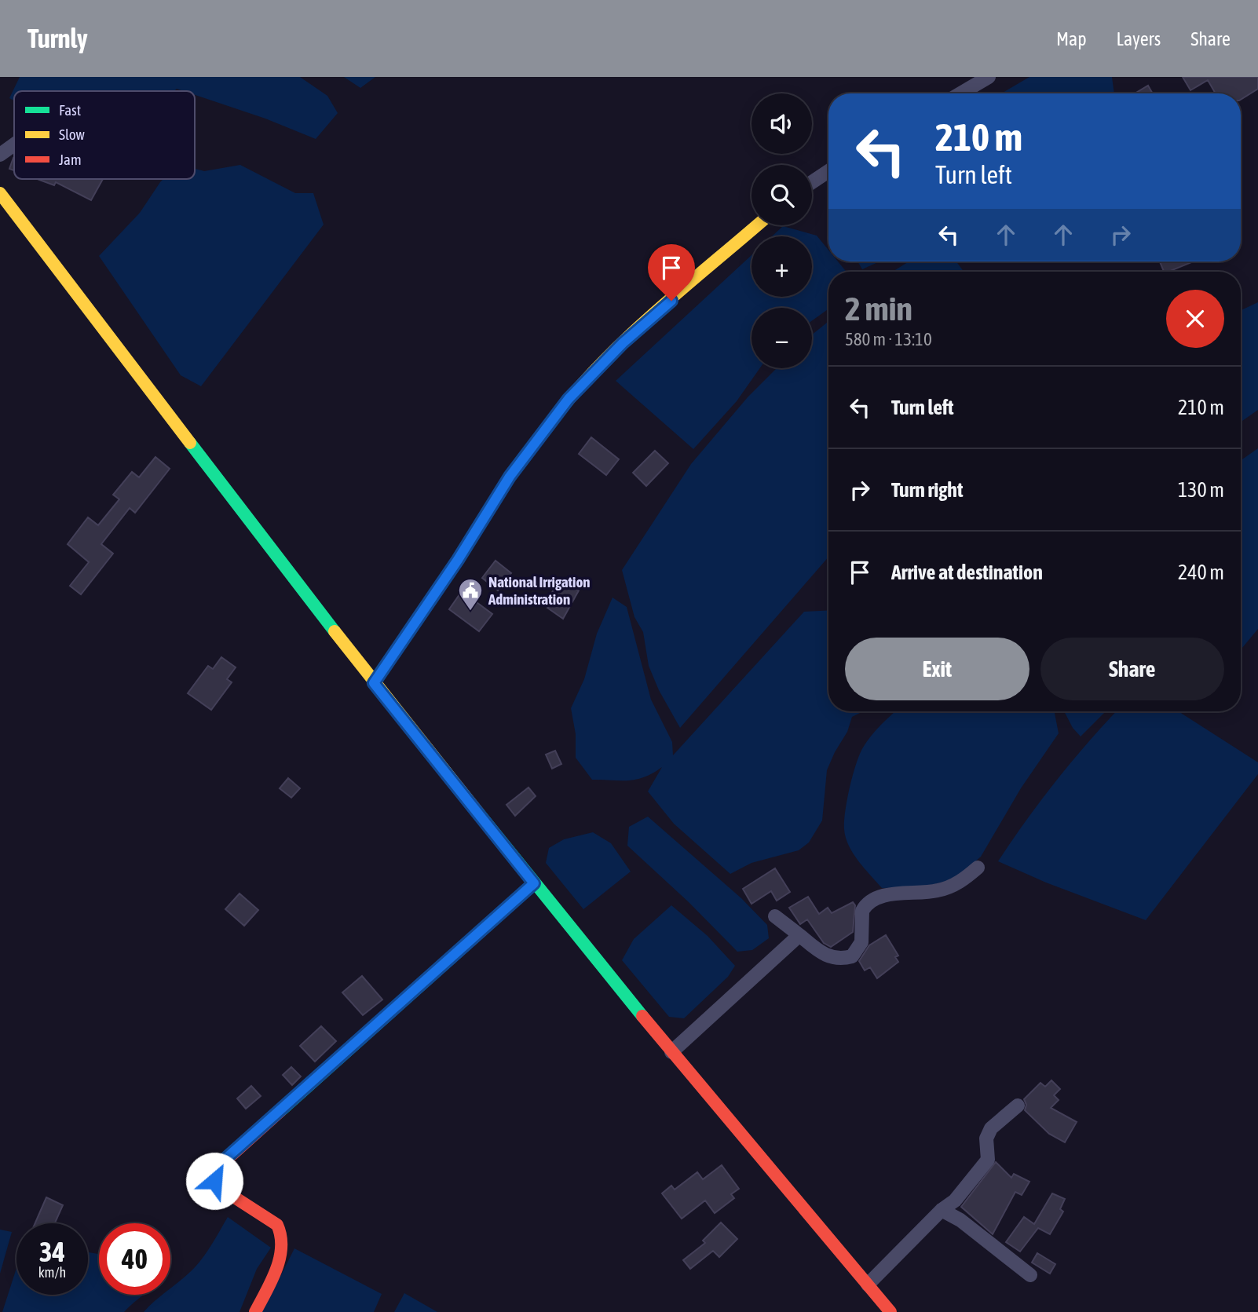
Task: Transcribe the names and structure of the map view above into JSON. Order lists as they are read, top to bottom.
{
  "places": {
    "public building": ["National Irrigation Administration"]
  },
  "legend": ["Fast", "Slow", "Jam"],
  "page": {
    "header": "Turnly",
    "nav": ["Map", "Layers", "Share"],
    "map_buttons": ["+", "−"],
    "turn": ["210 m", "Turn left"],
    "heading": ["2 min", "580 m · 13:10"],
    "list": [
      {
        "name": "Turn left",
        "value": "210 m"
      },
      {
        "name": "Turn right",
        "value": "130 m"
      },
      {
        "name": "Arrive at destination",
        "value": "240 m"
      }
    ],
    "buttons": ["Exit", "Share"],
    "speed": "34 km/h",
    "limit": "40"
  }
}
